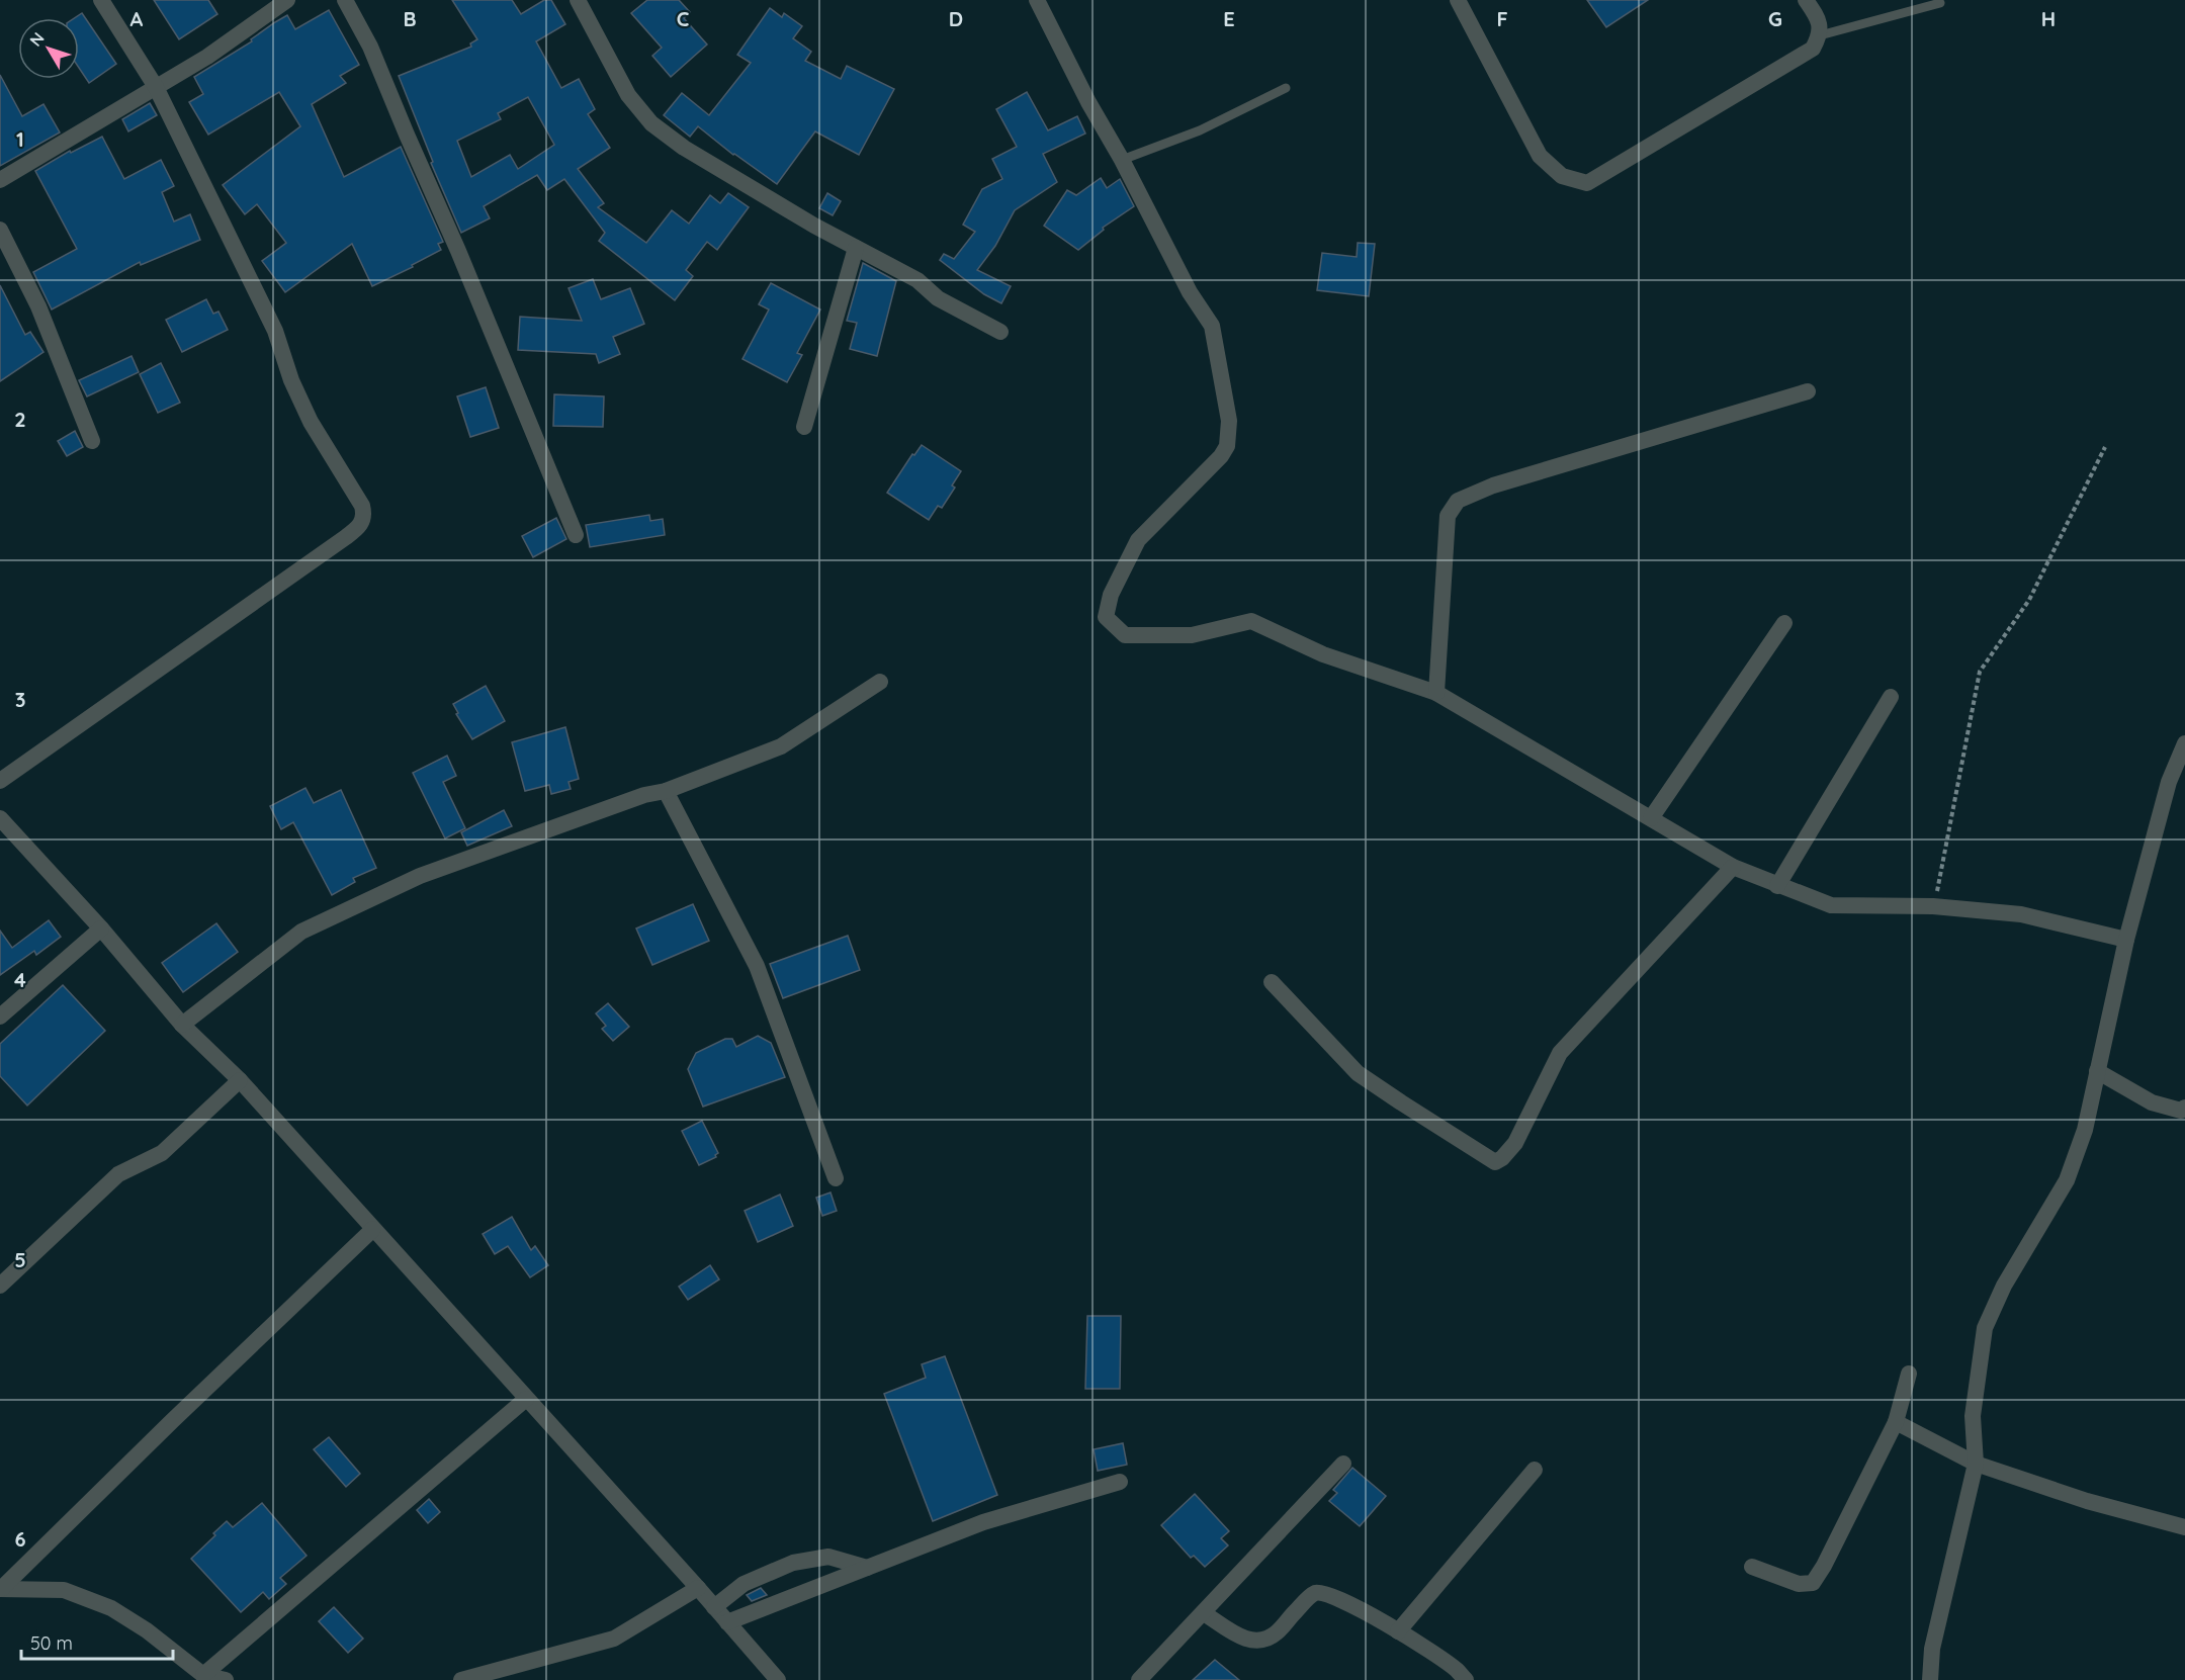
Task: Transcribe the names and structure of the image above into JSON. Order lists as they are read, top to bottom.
{
  "scale_bar": "50 m",
  "north": "top left",
  "grid": {
    "columns": [
      "A",
      "B",
      "C",
      "D",
      "E",
      "F",
      "G",
      "H"
    ],
    "rows": [
      "1",
      "2",
      "3",
      "4",
      "5",
      "6"
    ]
  }
}
